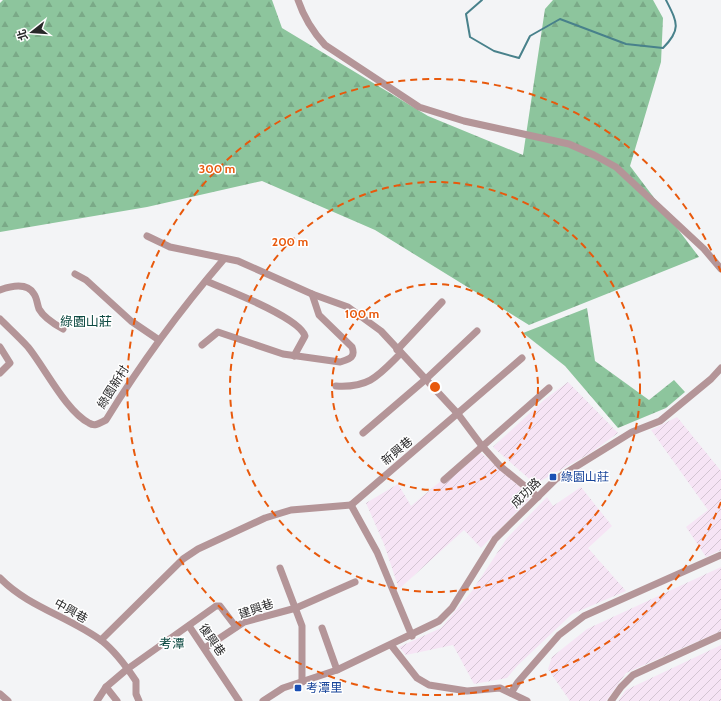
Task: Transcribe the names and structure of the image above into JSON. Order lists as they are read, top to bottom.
{
  "streets": {
    "street": [
      "綠園新村",
      "新興巷",
      "成功路",
      "建興巷",
      "中興巷",
      "復興巷"
    ]
  },
  "crossings": [
    ["建興巷", "復興巷"]
  ],
  "districts": ["綠園山莊", "考潭"],
  "places": {
    "transit": ["綠園山莊", "考潭里"]
  },
  "north": "left",
  "rings": ["300 m", "200 m", "100 m"]
}
